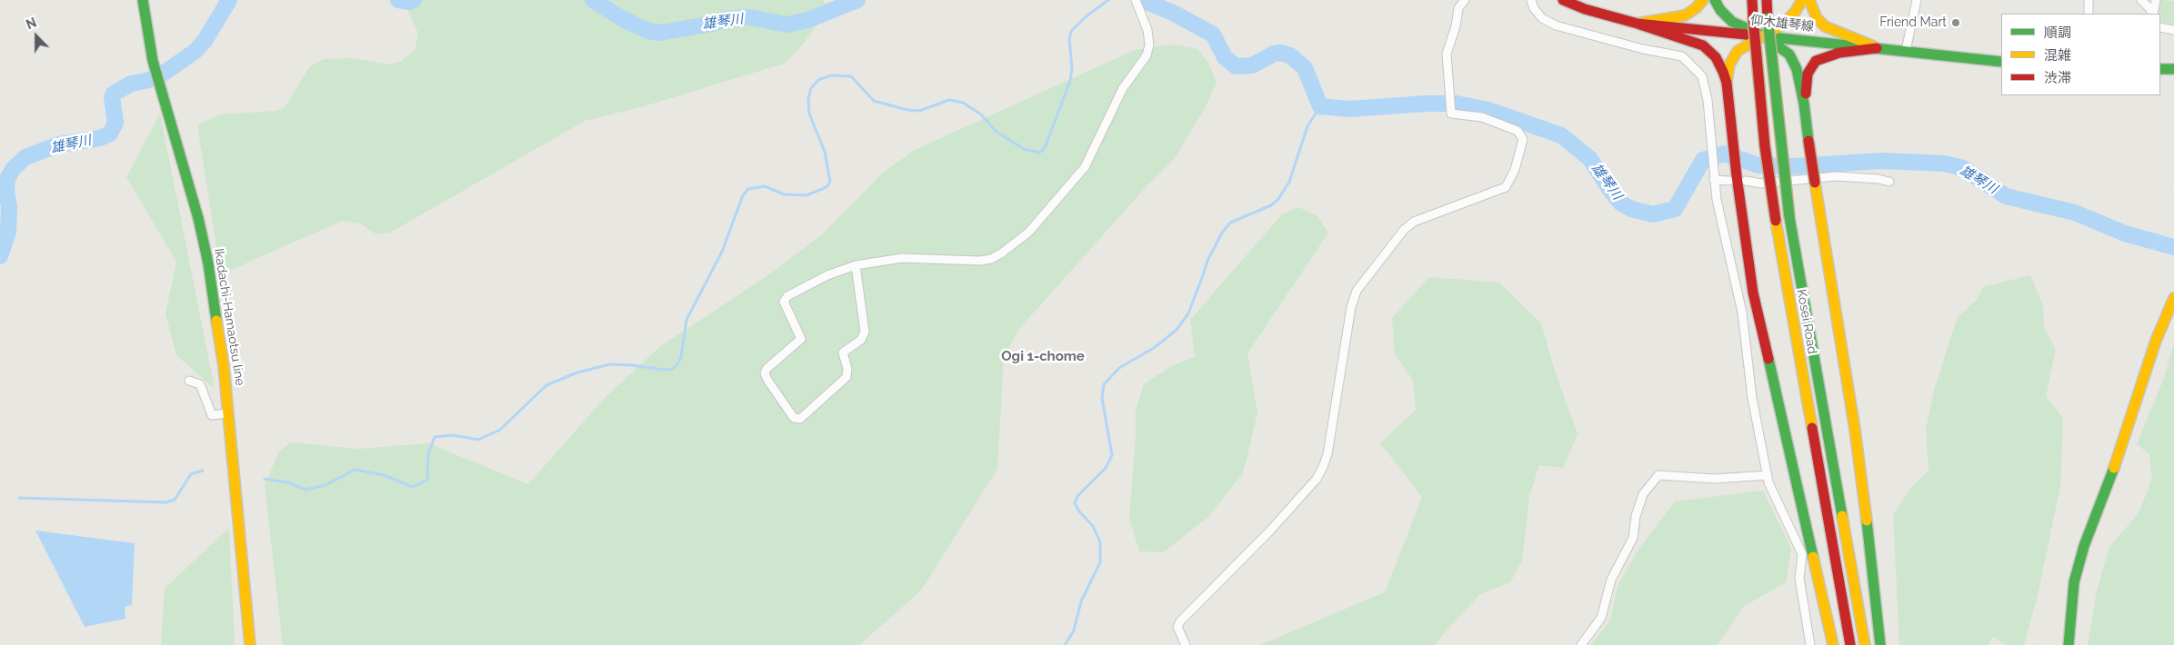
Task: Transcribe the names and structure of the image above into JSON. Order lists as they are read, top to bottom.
{
  "streets": {
    "main road": ["仰木雄琴線", "Ikadachi-Hamaotsu line", "Kosei Road"]
  },
  "districts": ["Ogi 1-chome"],
  "water": ["雄琴川"],
  "places": ["Friend Mart"],
  "legend": ["順調", "混雑", "渋滞"],
  "north": "top"
}
